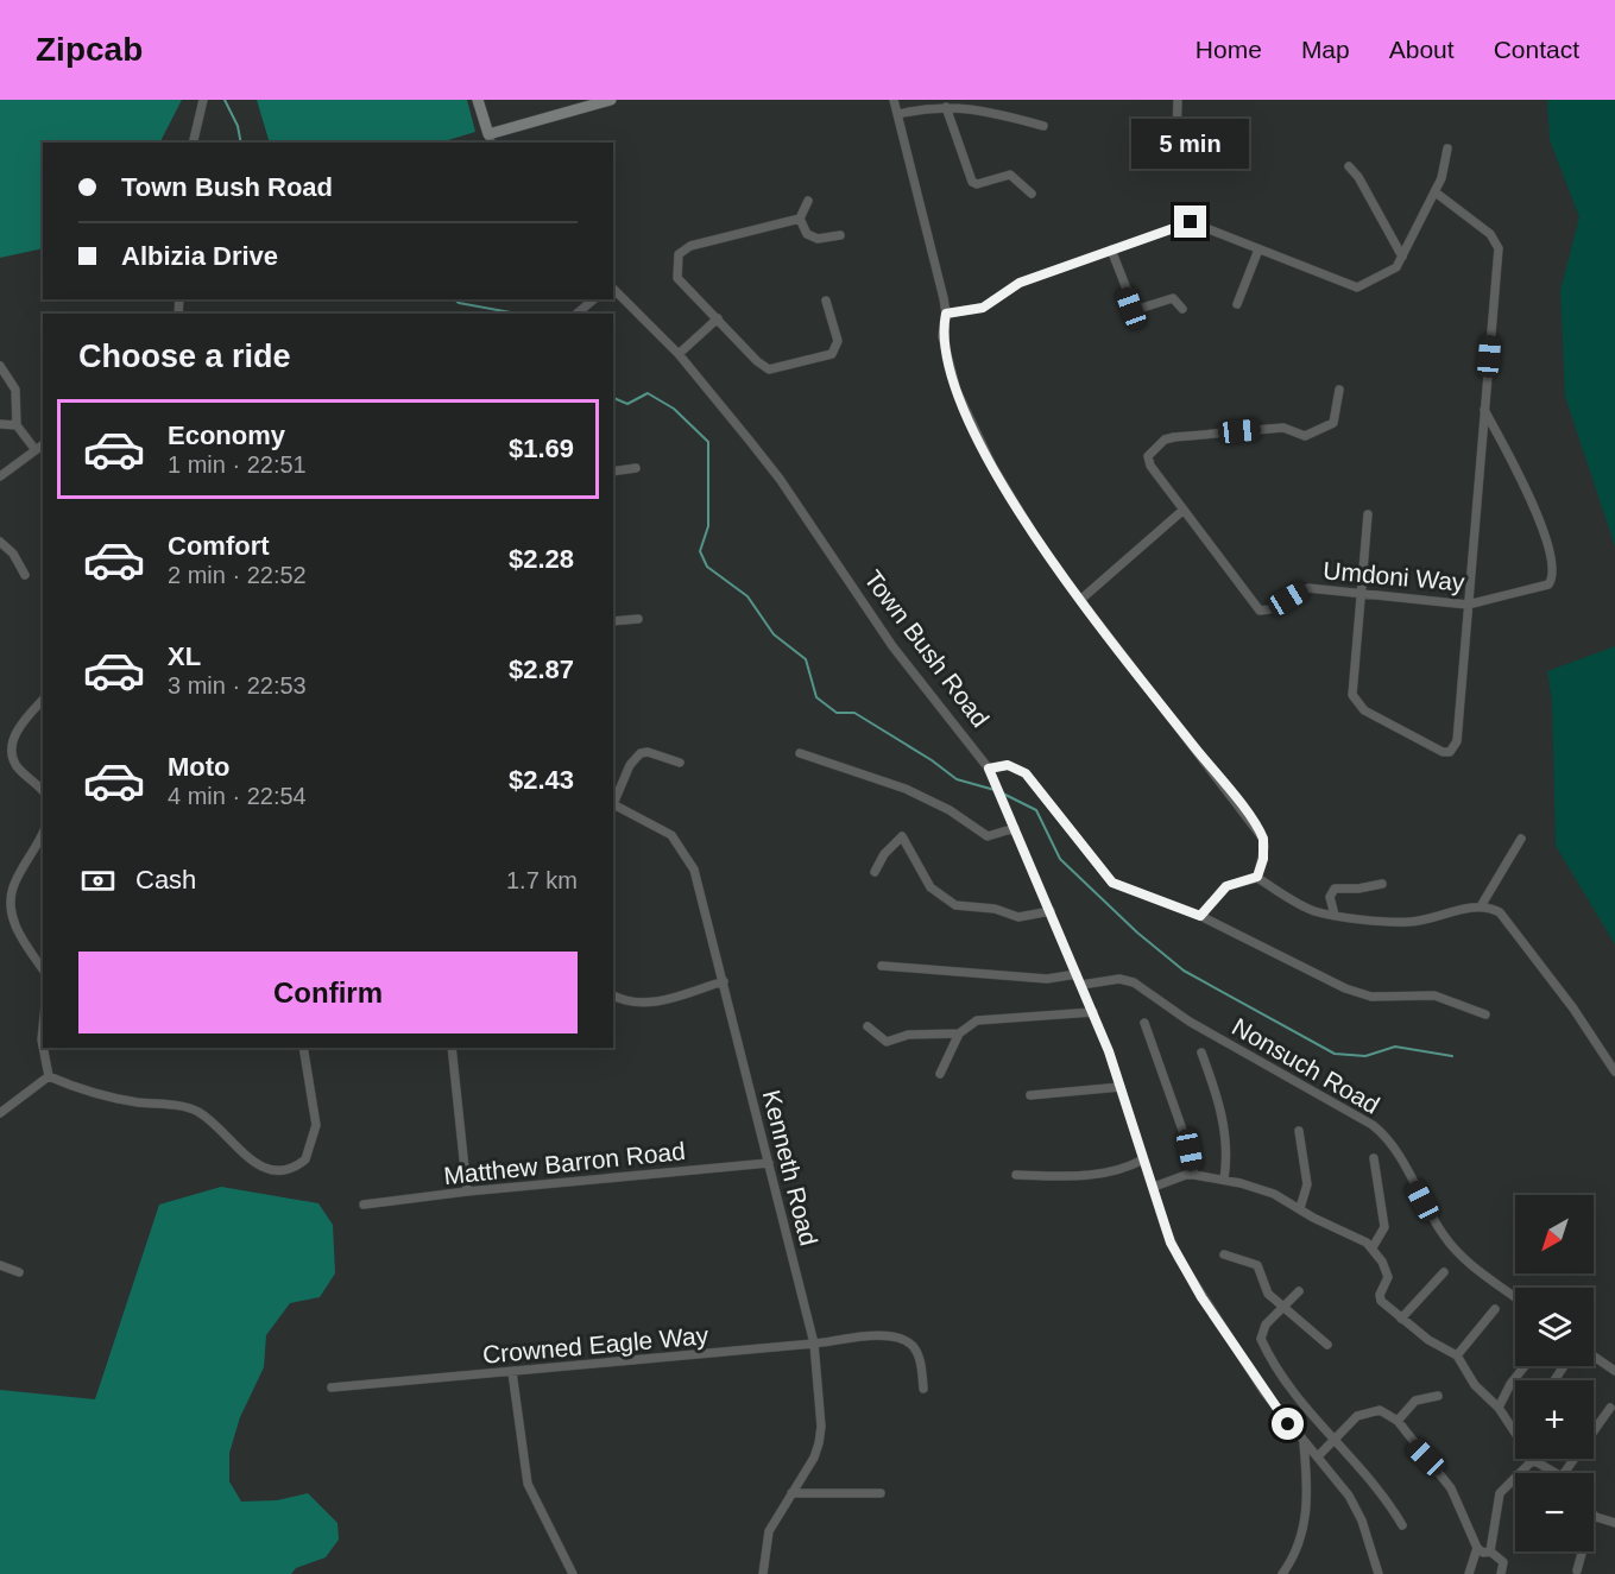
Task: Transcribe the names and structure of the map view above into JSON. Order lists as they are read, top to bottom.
{
  "streets": {
    "street": [
      "Umdoni Way",
      "Town Bush Road",
      "Nonsuch Road",
      "Matthew Barron Road",
      "Kenneth Road",
      "Crowned Eagle Way"
    ]
  },
  "crossings": [
    ["Town Bush Road", "Nonsuch Road"],
    ["Matthew Barron Road", "Kenneth Road"],
    ["Kenneth Road", "Crowned Eagle Way"]
  ],
  "north": "bottom left",
  "page": {
    "header": "Zipcab",
    "nav": [
      "Home",
      "Map",
      "About",
      "Contact"
    ],
    "bubble": "5 min",
    "banner": ["Town Bush Road", "Albizia Drive"],
    "heading": "Choose a ride",
    "list": [
      {
        "name": "Economy",
        "note": "1 min · 22:51",
        "value": "$1.69"
      },
      {
        "name": "Comfort",
        "note": "2 min · 22:52",
        "value": "$2.28"
      },
      {
        "name": "XL",
        "note": "3 min · 22:53",
        "value": "$2.87"
      },
      {
        "name": "Moto",
        "note": "4 min · 22:54",
        "value": "$2.43"
      }
    ],
    "pay": ["Cash", "1.7 km"],
    "buttons": "Confirm",
    "map_buttons": ["+", "−"]
  }
}
